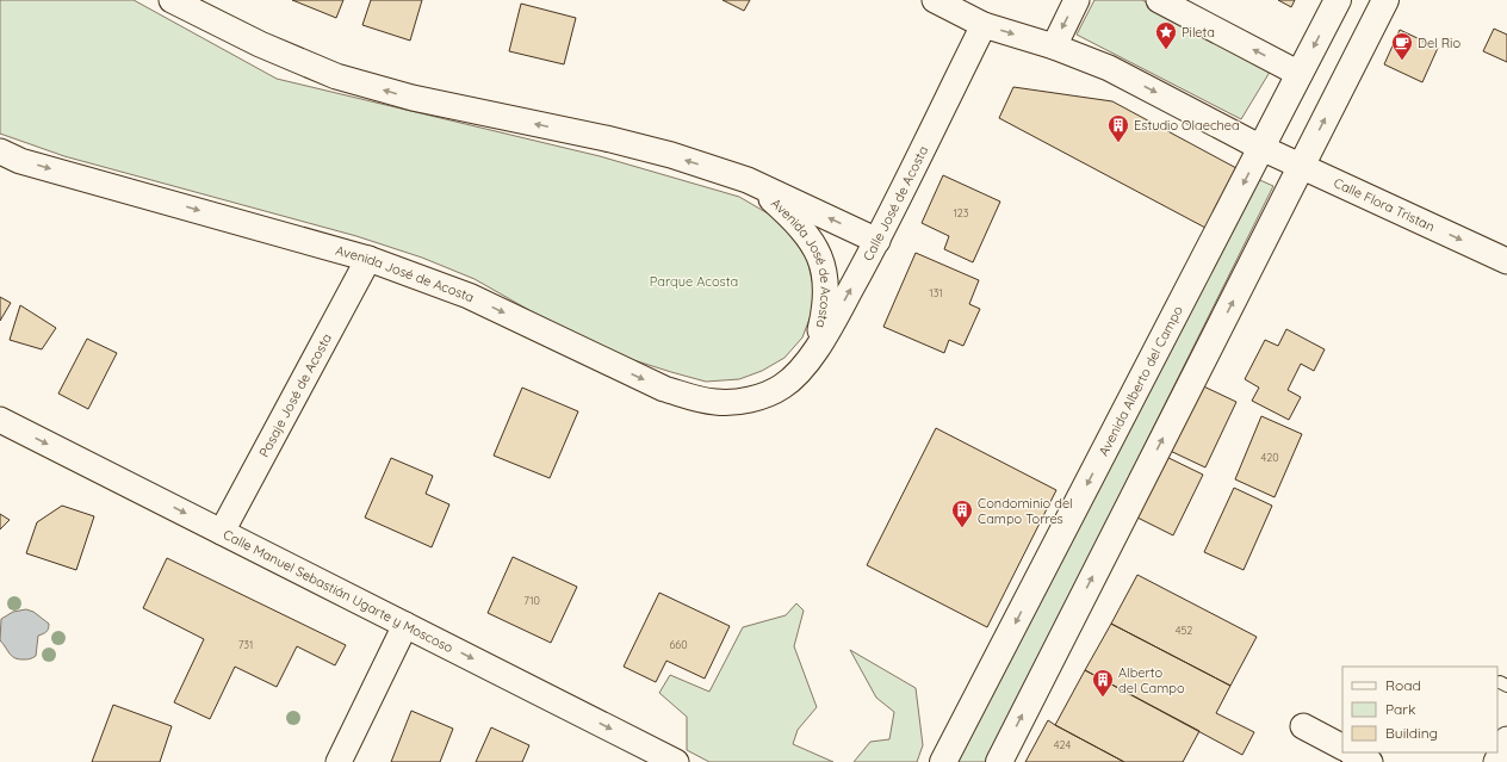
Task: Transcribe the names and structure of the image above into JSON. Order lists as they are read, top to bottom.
{
  "streets": {
    "main road": ["Avenida Alberto del Campo"],
    "street": [
      "Calle José de Acosta",
      "Calle Flora Tristan",
      "Avenida José de Acosta",
      "Pasaje José de Acosta",
      "Calle Manuel Sebastián Ugarte y Moscoso"
    ]
  },
  "crossings": [
    ["Calle José de Acosta", "Calle Flora Tristan"],
    ["Calle José de Acosta", "Avenida José de Acosta"],
    ["Calle Flora Tristan", "Avenida Alberto del Campo"],
    ["Avenida José de Acosta", "Pasaje José de Acosta"],
    ["Pasaje José de Acosta", "Calle Manuel Sebastián Ugarte y Moscoso"]
  ],
  "one_way": ["Calle José de Acosta", "Calle Flora Tristan", "Calle Manuel Sebastián Ugarte y Moscoso"],
  "parks": ["Parque Acosta"],
  "places": {
    "place": ["Pileta"],
    "cafe": ["Del Rio"],
    "building": ["Estudio Olaechea", "Condominio del Campo Torres", "Alberto del Campo"]
  },
  "house_numbers": [
    "123",
    "131",
    "420",
    "710",
    "452",
    "731",
    "660",
    "424"
  ],
  "legend": ["Road", "Park", "Building"]
}
